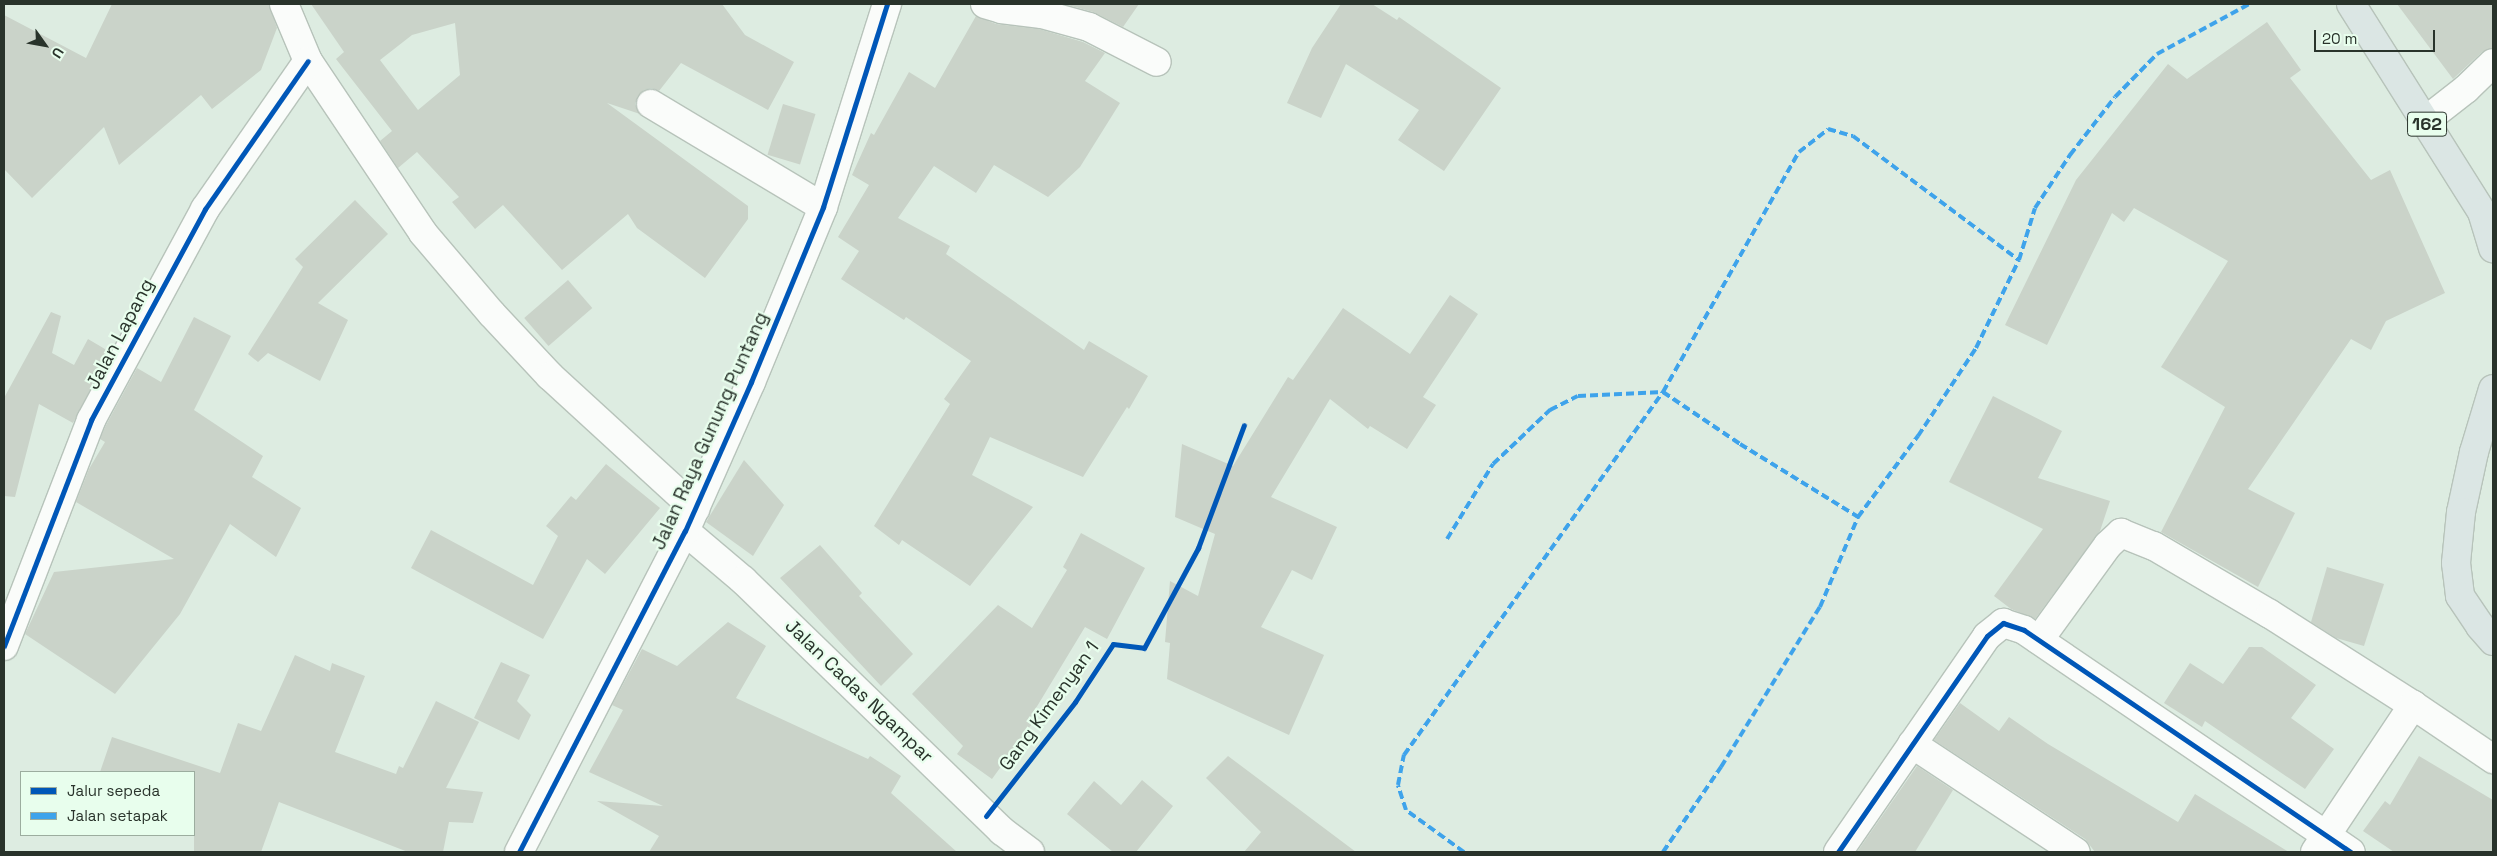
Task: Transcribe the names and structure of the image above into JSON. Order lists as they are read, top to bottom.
{
  "streets": {
    "main road": ["162"],
    "street": ["Jalan Lapang", "Jalan Raya Gunung Puntang", "Jalan Cadas Ngampar"],
    "cycle path": ["Gang Kimenyan 1"]
  },
  "crossings": [
    ["Jalan Lapang", "Jalan Cadas Ngampar"],
    ["Jalan Raya Gunung Puntang", "Jalan Cadas Ngampar"]
  ],
  "legend": ["Jalur sepeda", "Jalan setapak"],
  "scale_bar": "20 m",
  "north": "bottom right"
}
